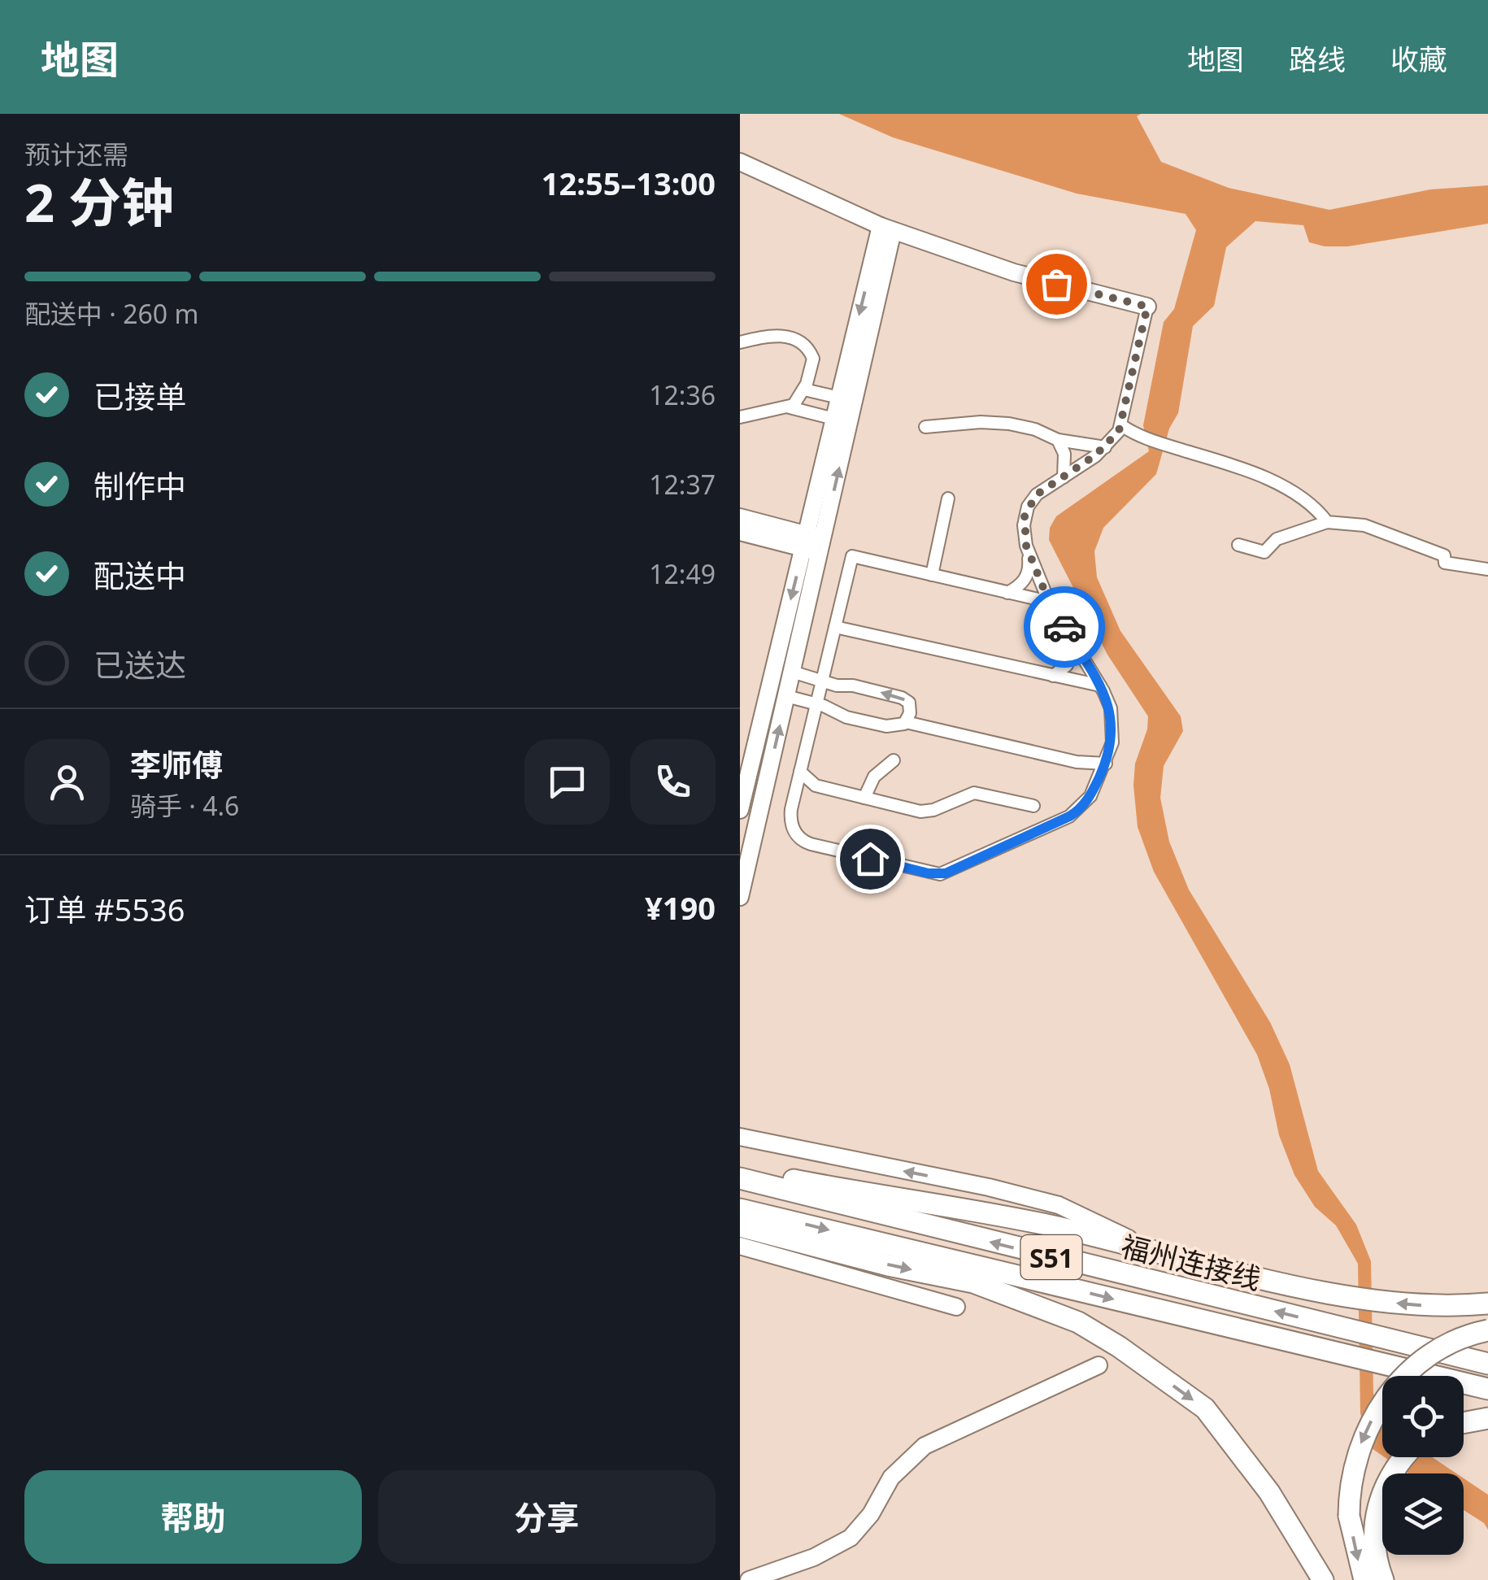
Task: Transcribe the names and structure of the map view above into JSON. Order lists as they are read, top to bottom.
{
  "streets": {
    "highway": ["S51", "福州连接线"]
  },
  "page": {
    "header": "地图",
    "nav": ["地图", "路线", "收藏"],
    "heading": ["2 分钟", "预计还需", "12:55–13:00"],
    "panel": [
      "李师傅",
      "骑手 · 4.6",
      "订单 #5536",
      "¥190"
    ],
    "bar": "配送中 · 260 m",
    "list": [
      ["已接单", "12:36"],
      ["制作中", "12:37"],
      ["配送中", "12:49"],
      "已送达"
    ],
    "buttons": ["帮助", "分享"]
  }
}
